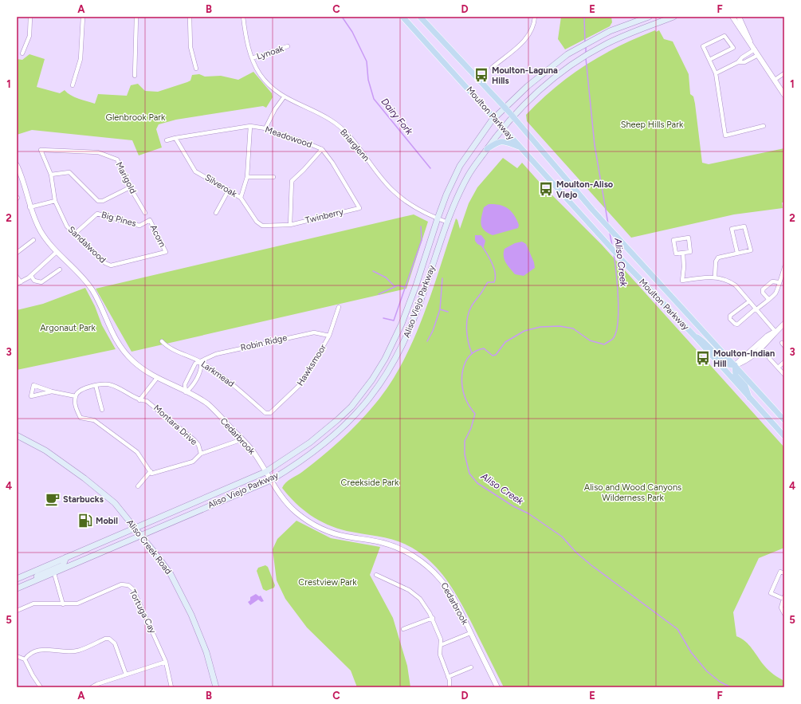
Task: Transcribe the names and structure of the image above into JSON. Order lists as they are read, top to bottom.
{
  "streets": {
    "main road": ["Moulton Parkway", "Aliso Viejo Parkway", "Aliso Creek Road"],
    "street": [
      "Lynoak",
      "Meadowood",
      "Briarglenn",
      "Marigold",
      "Silveroak",
      "Twinberry",
      "Big Pines",
      "Acorn",
      "Sandalwood",
      "Robin Ridge",
      "Hawksmoor",
      "Larkmead",
      "Montara Drive",
      "Cedarbrook",
      "Tortuga Cay"
    ]
  },
  "crossings": [
    ["Lynoak", "Briarglenn"],
    ["Moulton Parkway", "Aliso Viejo Parkway"],
    ["Meadowood", "Silveroak"],
    ["Meadowood", "Twinberry"],
    ["Briarglenn", "Aliso Viejo Parkway"],
    ["Marigold", "Sandalwood"],
    ["Silveroak", "Twinberry"],
    ["Big Pines", "Acorn"],
    ["Big Pines", "Sandalwood"],
    ["Acorn", "Sandalwood"],
    ["Aliso Viejo Parkway", "Cedarbrook"],
    ["Aliso Viejo Parkway", "Aliso Creek Road"],
    ["Robin Ridge", "Hawksmoor"],
    ["Robin Ridge", "Larkmead"],
    ["Robin Ridge", "Cedarbrook"],
    ["Hawksmoor", "Larkmead"]
  ],
  "water": ["Dairy Fork", "Aliso Creek"],
  "parks": [
    "Glenbrook Park",
    "Sheep Hills Park",
    "Argonaut Park",
    "Creekside Park",
    "Aliso and Wood Canyons Wilderness Park",
    "Crestview Park"
  ],
  "places": {
    "bus stop": ["Moulton-Laguna Hills", "Moulton-Aliso Viejo", "Moulton-Indian Hill"],
    "cafe": ["Starbucks"],
    "fuel station": ["Mobil"]
  },
  "grid": {
    "columns": [
      "A",
      "B",
      "C",
      "D",
      "E",
      "F"
    ],
    "rows": [
      "1",
      "2",
      "3",
      "4",
      "5"
    ]
  }
}
